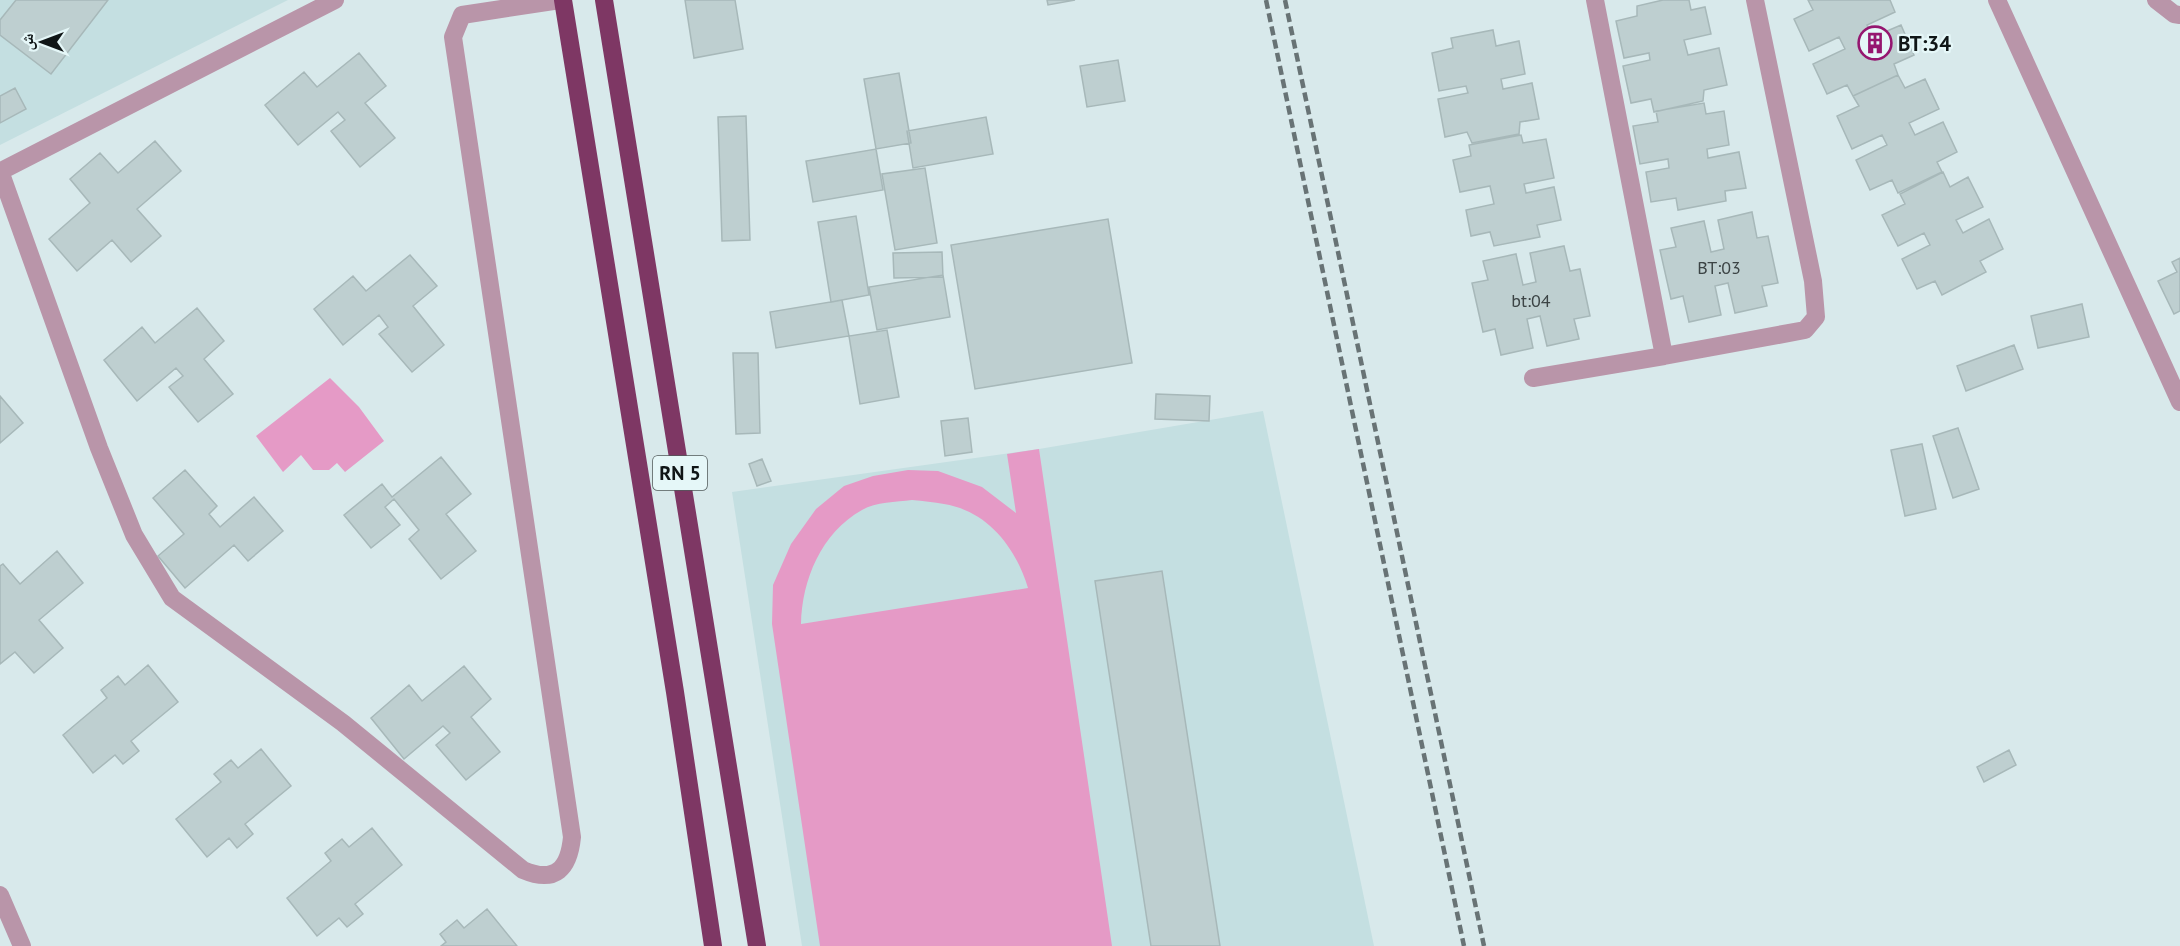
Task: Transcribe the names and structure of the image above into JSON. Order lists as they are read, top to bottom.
{
  "streets": {
    "highway": ["RN 5"]
  },
  "places": {
    "building": ["BT:34"]
  },
  "house_numbers": ["BT:03", "bt:04"],
  "north": "left"
}
